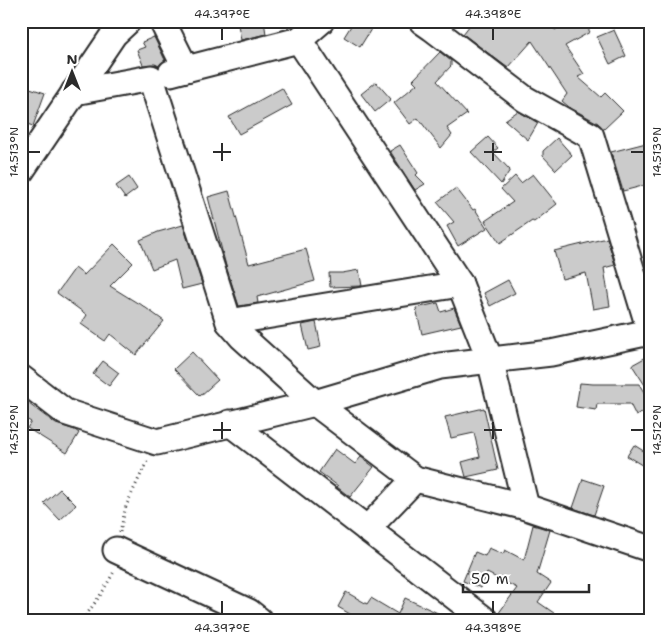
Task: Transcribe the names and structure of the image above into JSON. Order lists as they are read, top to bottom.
{
  "scale_bar": "50 m",
  "north": "top",
  "coordinates": [
    "44.397°E",
    "44.398°E",
    "14.513°N",
    "14.512°N"
  ]
}
